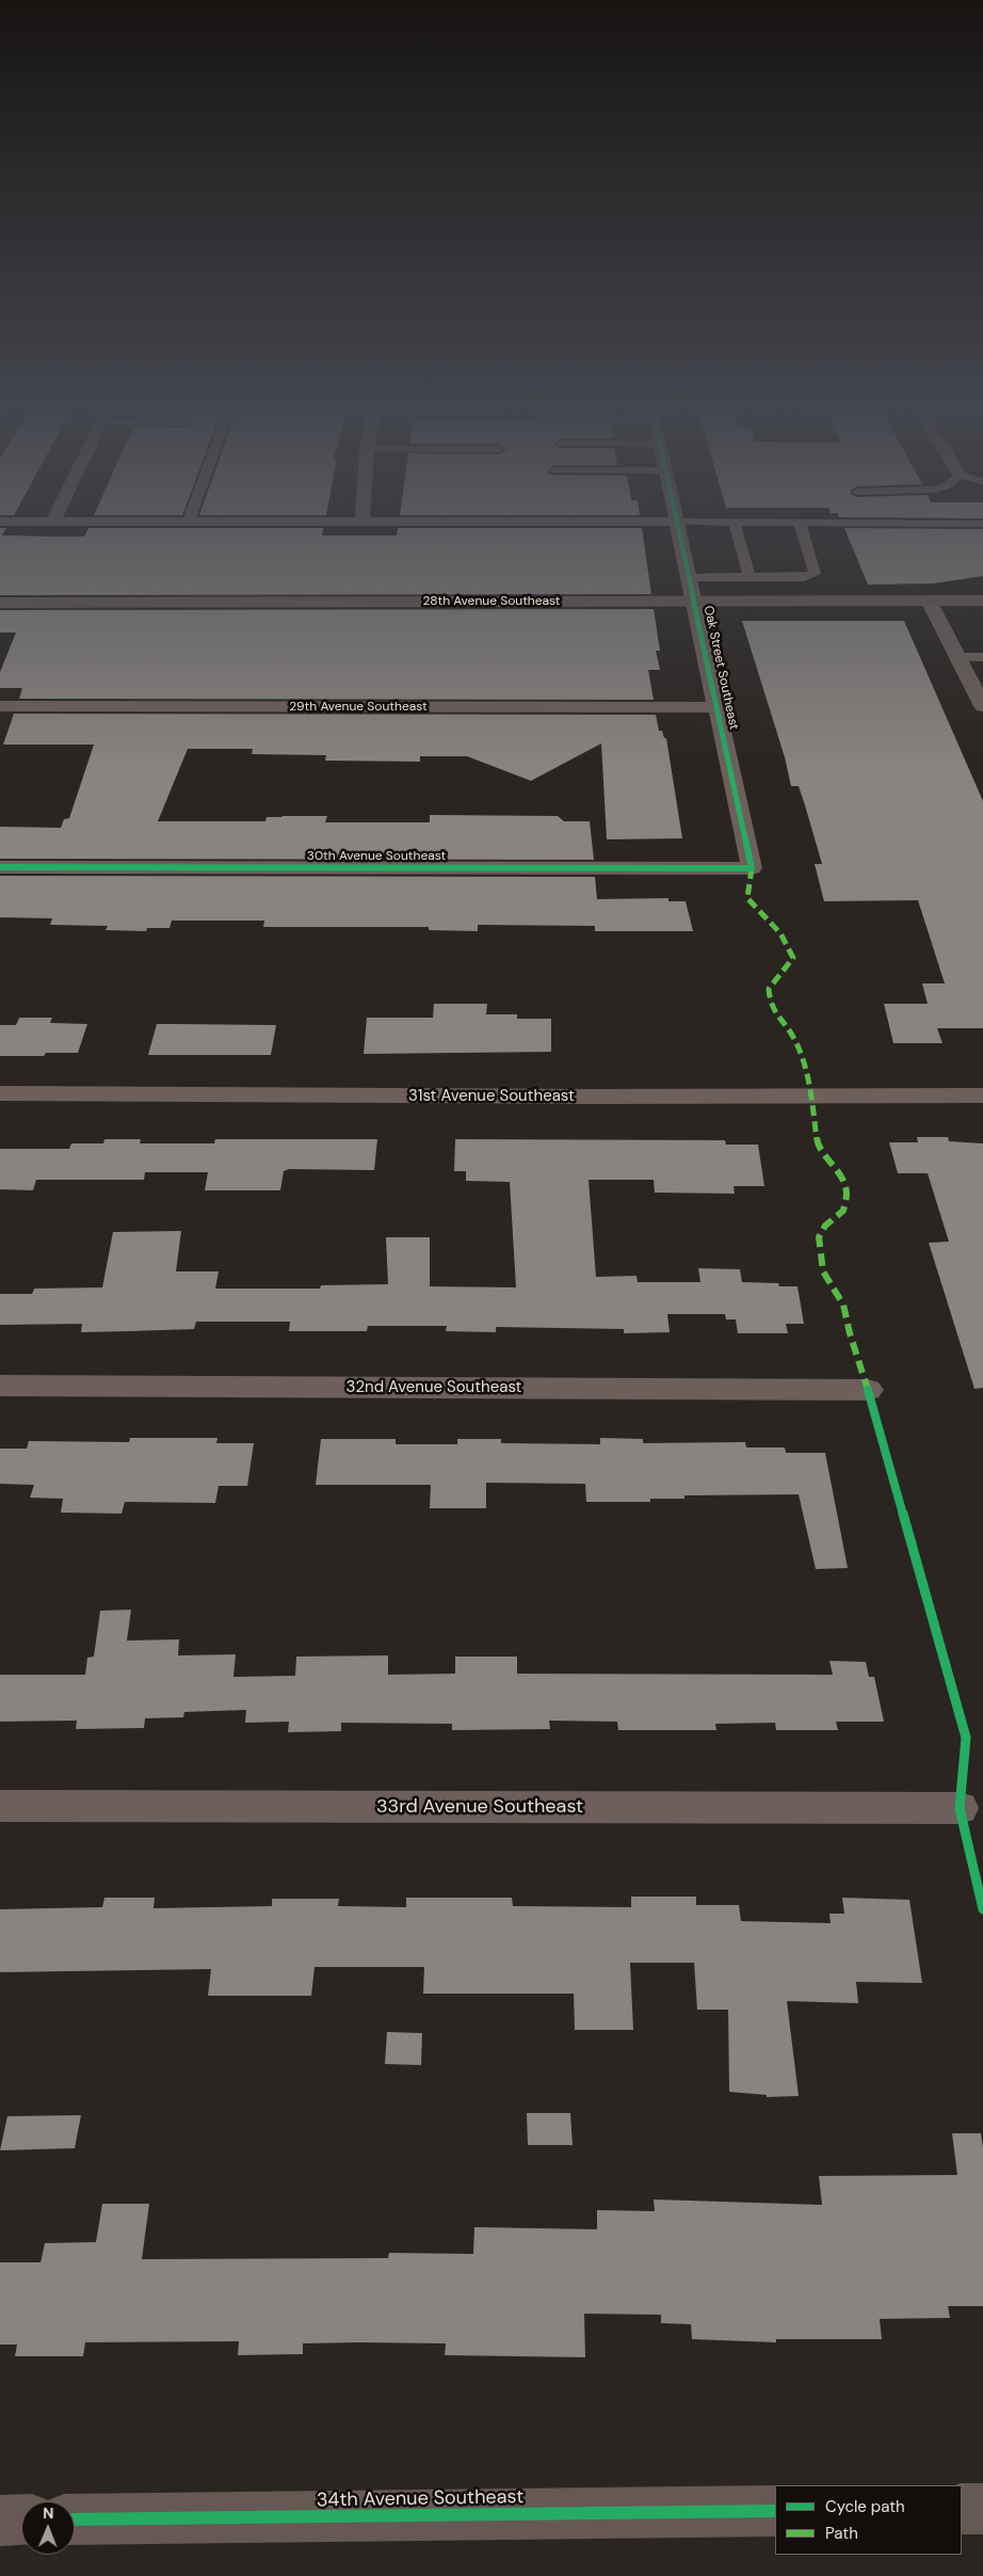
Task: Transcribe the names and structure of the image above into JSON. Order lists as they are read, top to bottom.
{
  "streets": {
    "street": [
      "28th Avenue Southeast",
      "Oak Street Southeast",
      "29th Avenue Southeast",
      "30th Avenue Southeast",
      "31st Avenue Southeast",
      "32nd Avenue Southeast",
      "33rd Avenue Southeast",
      "34th Avenue Southeast"
    ]
  },
  "crossings": [
    ["28th Avenue Southeast", "Oak Street Southeast"],
    ["Oak Street Southeast", "29th Avenue Southeast"],
    ["Oak Street Southeast", "30th Avenue Southeast"]
  ],
  "legend": ["Cycle path", "Path"],
  "north": "top"
}
